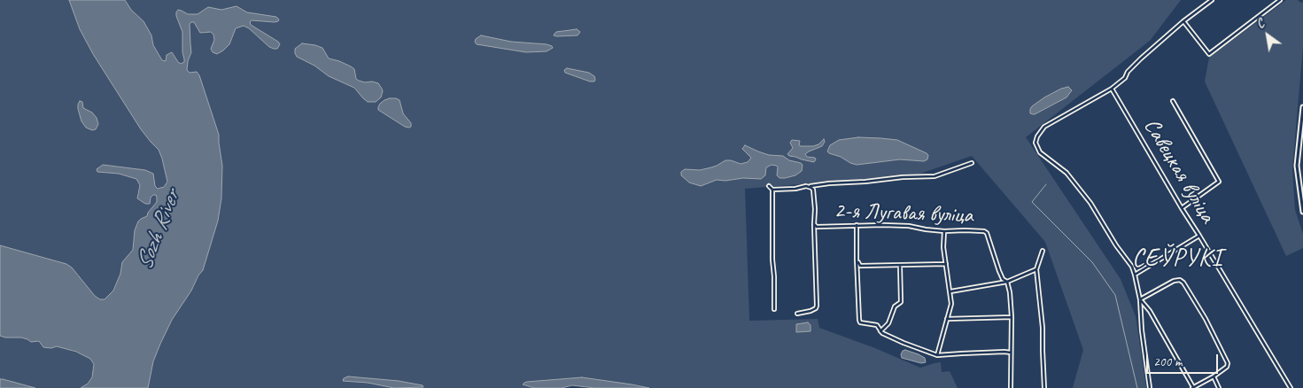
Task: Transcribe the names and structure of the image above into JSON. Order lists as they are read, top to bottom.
{
  "streets": {
    "street": ["Савецкая вуліца", "2-я Лугавая вуліца"]
  },
  "districts": ["СЕЎРУКІ"],
  "water": ["Sozh River"],
  "scale_bar": "200 m",
  "north": "top left"
}
